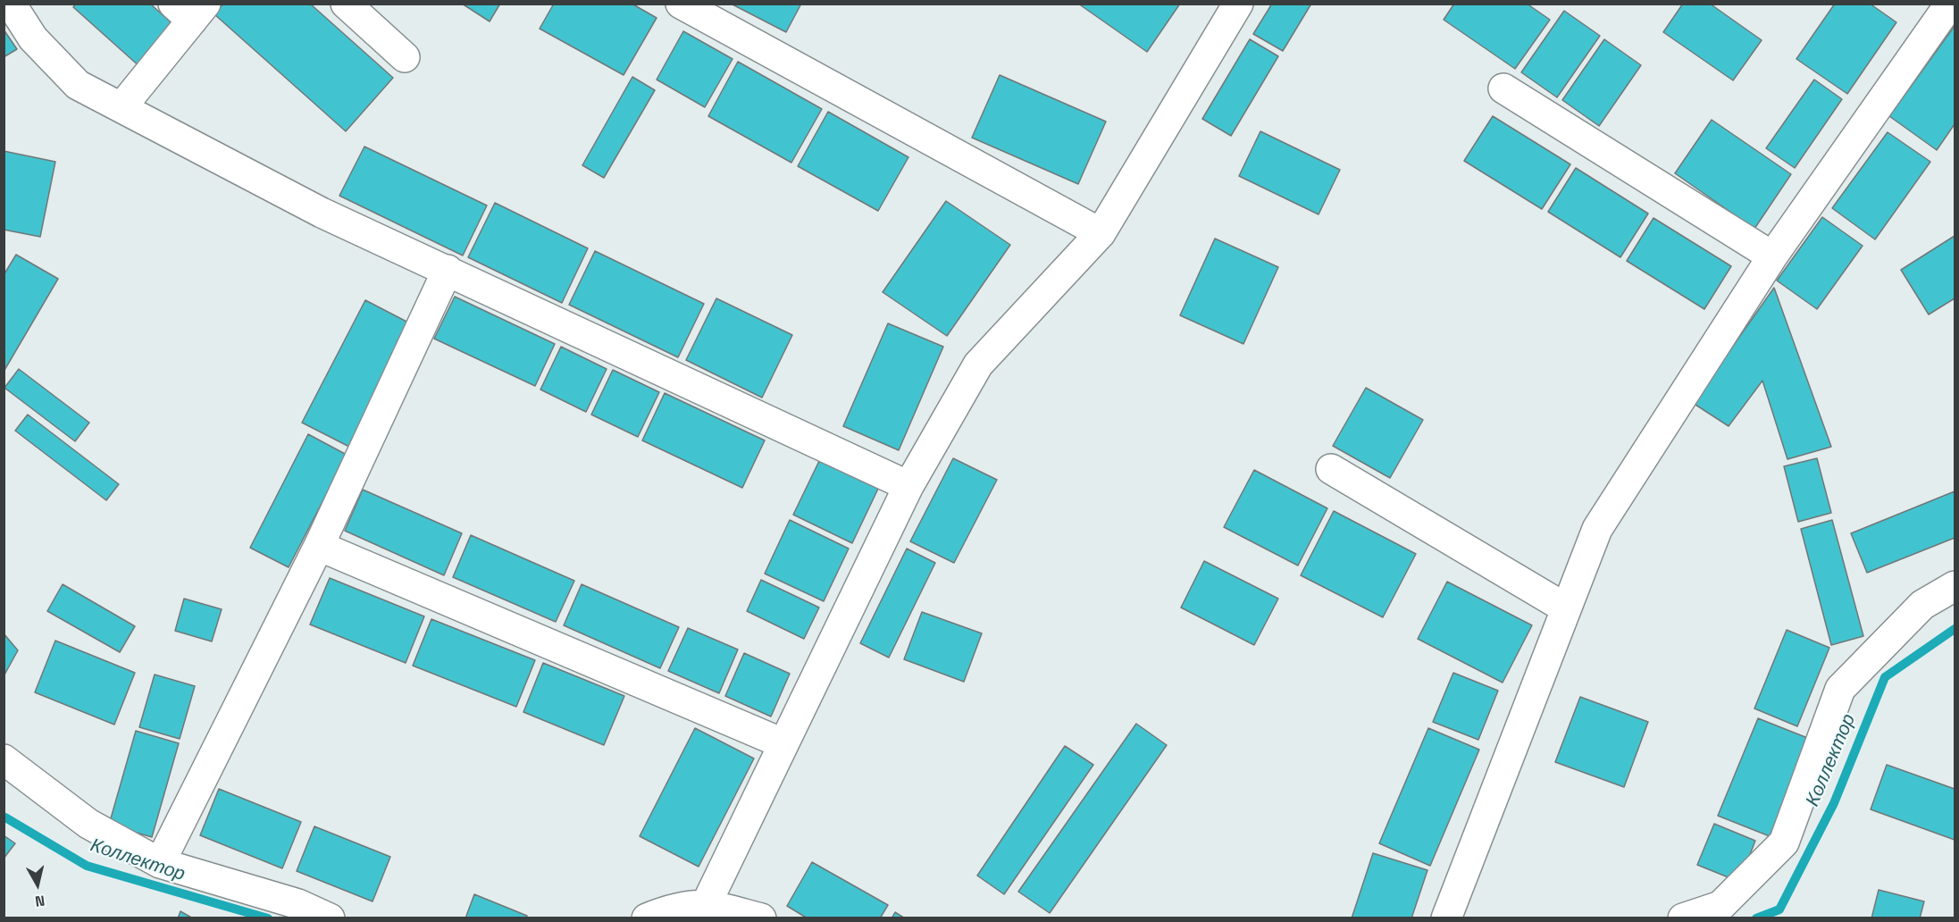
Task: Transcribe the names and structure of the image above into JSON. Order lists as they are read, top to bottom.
{
  "water": ["Коллектор"],
  "north": "bottom"
}
